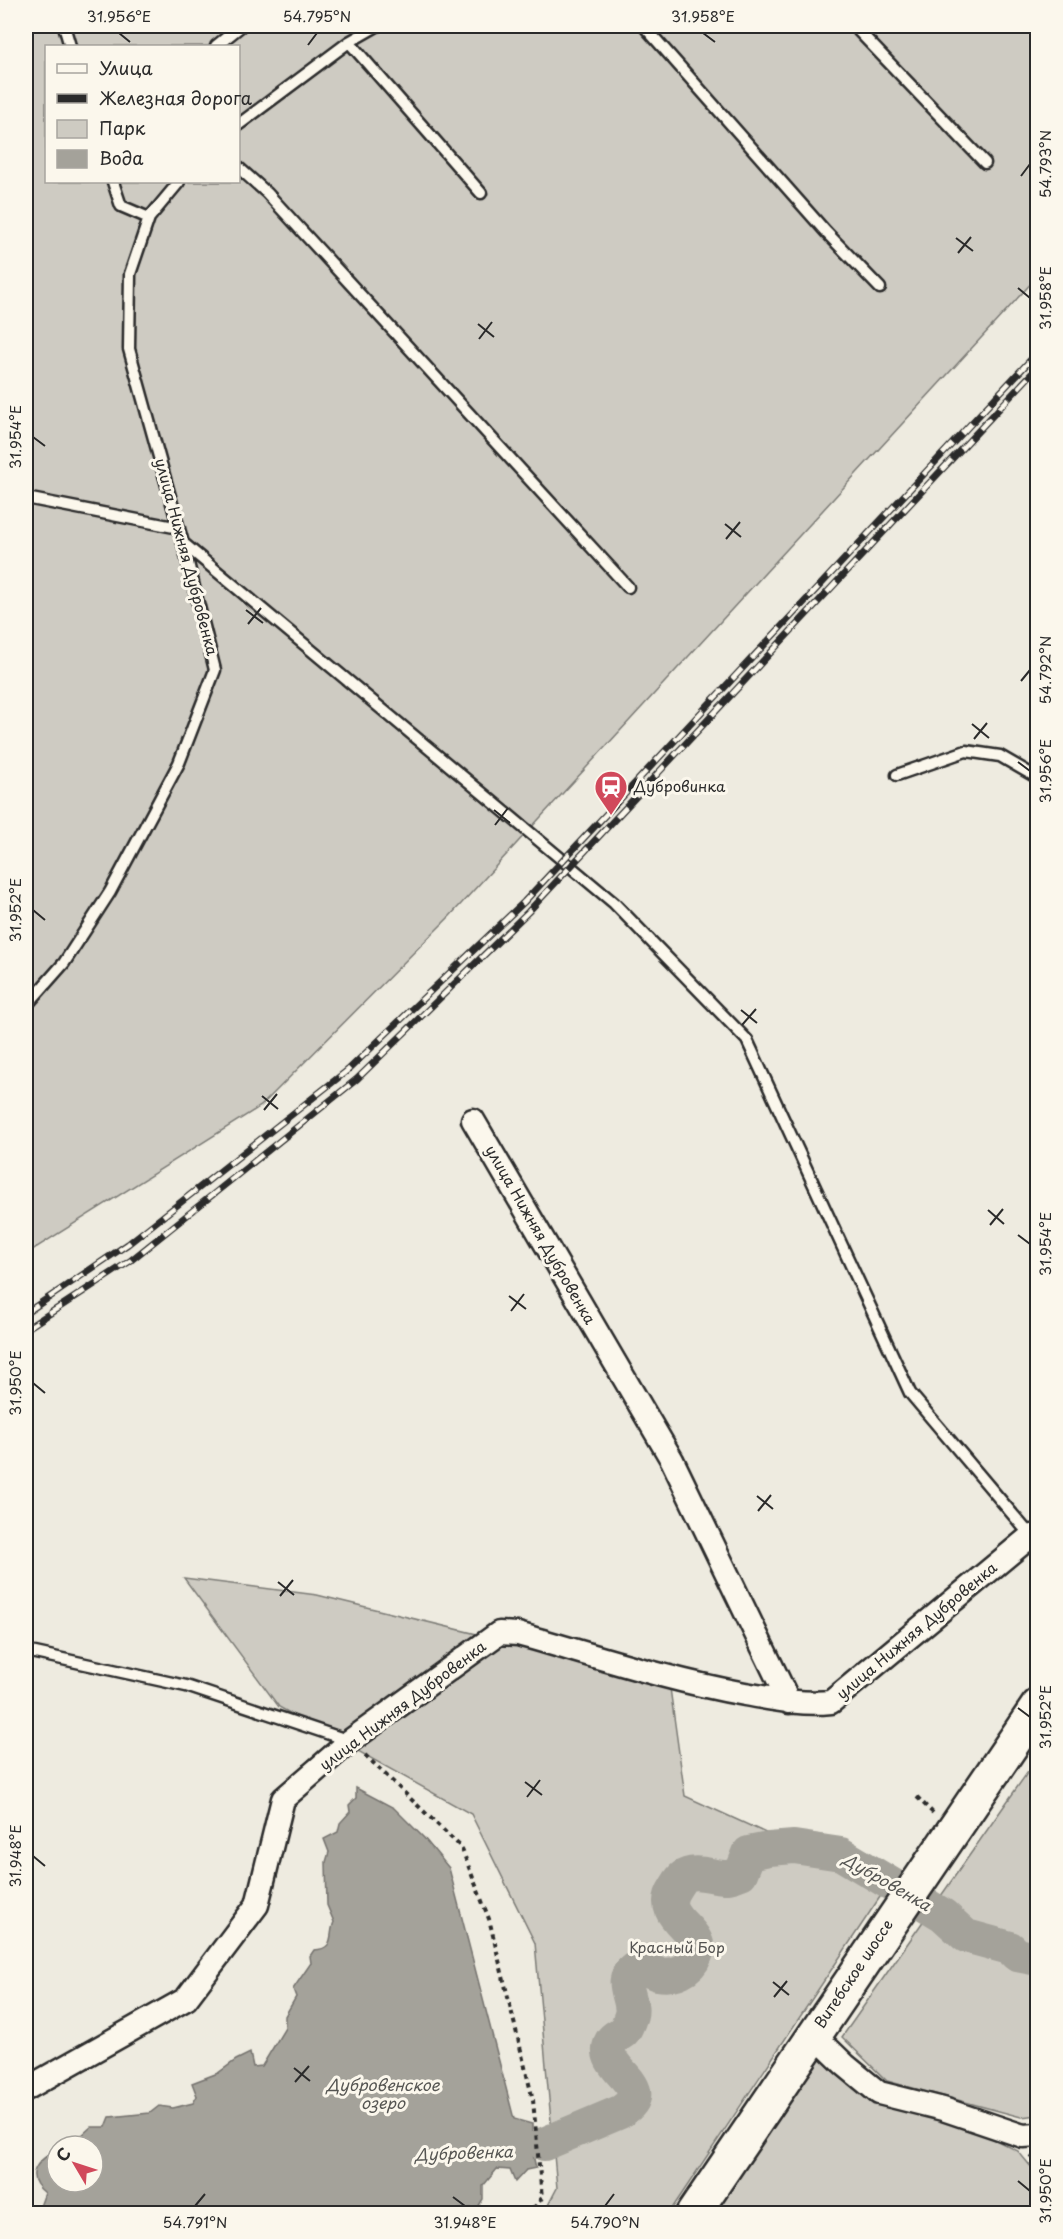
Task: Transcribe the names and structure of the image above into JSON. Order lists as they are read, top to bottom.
{
  "streets": {
    "main road": ["Витебское шоссе"],
    "street": ["улица Нижняя Дубровенка"]
  },
  "water": ["Дубровенка", "Дубровенское озеро"],
  "parks": ["Красный Бор"],
  "places": {
    "station": ["Дубровинка"]
  },
  "legend": [
    "Улица",
    "Железная дорога",
    "Парк",
    "Вода"
  ],
  "north": "top left",
  "coordinates": [
    "31.956°E",
    "54.795°N",
    "31.958°E",
    "54.793°N",
    "31.954°E",
    "54.792°N",
    "31.952°E",
    "31.950°E",
    "31.948°E",
    "54.791°N",
    "54.790°N"
  ]
}
